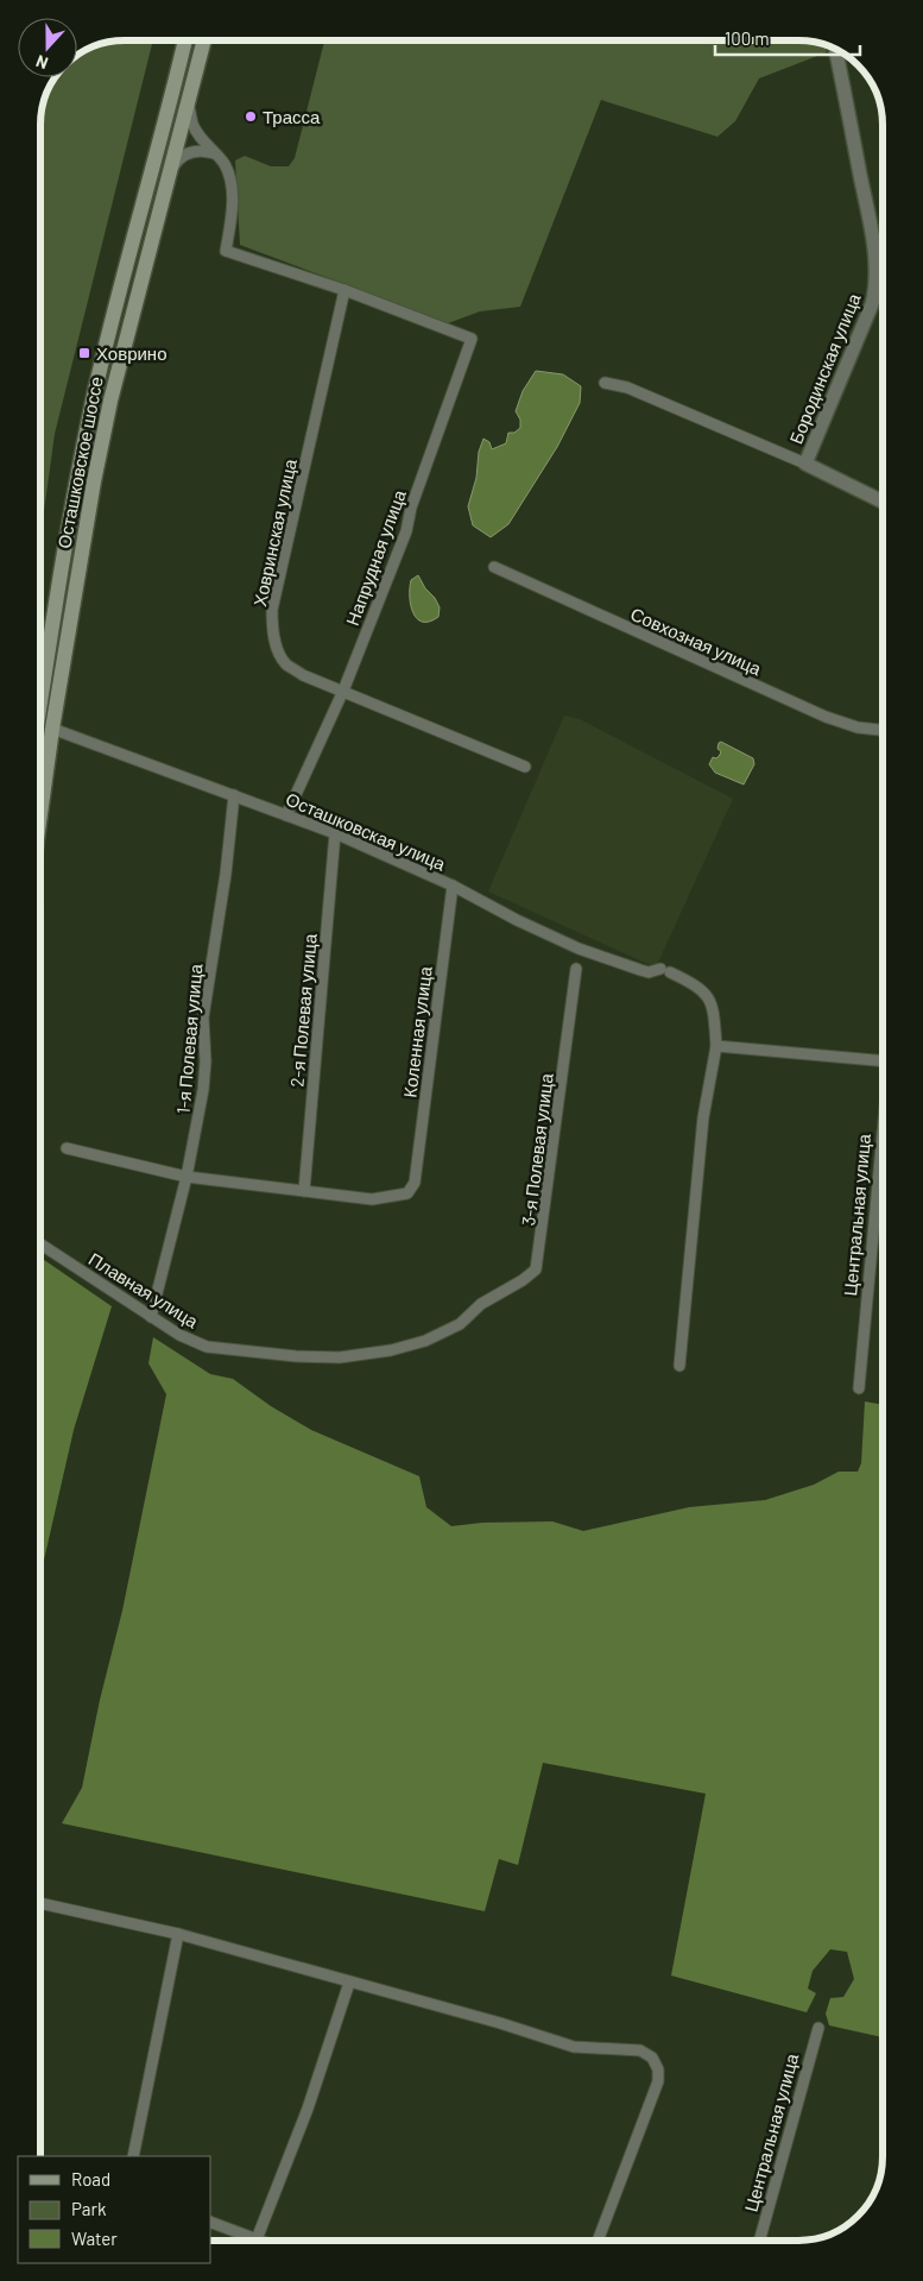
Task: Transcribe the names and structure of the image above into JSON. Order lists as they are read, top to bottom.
{
  "streets": {
    "main road": ["Осташковское шоссе"],
    "street": [
      "Бородинская улица",
      "Ховринская улица",
      "Напрудная улица",
      "Совхозная улица",
      "Осташковская улица",
      "2-я Полевая улица",
      "Коленная улица",
      "1-я Полевая улица",
      "3-я Полевая улица",
      "Центральная улица",
      "Плавная улица"
    ]
  },
  "crossings": [
    ["Осташковское шоссе", "Осташковская улица"],
    ["Ховринская улица", "Напрудная улица"],
    ["Напрудная улица", "Осташковская улица"],
    ["Осташковская улица", "2-я Полевая улица"],
    ["Осташковская улица", "Коленная улица"],
    ["Осташковская улица", "1-я Полевая улица"],
    ["2-я Полевая улица", "Коленная улица"],
    ["1-я Полевая улица", "Плавная улица"],
    ["3-я Полевая улица", "Плавная улица"]
  ],
  "places": {
    "other": ["Трасса"],
    "transit": ["Ховрино"]
  },
  "legend": ["Road", "Park", "Water"],
  "scale_bar": "100 m",
  "north": "bottom"
}
